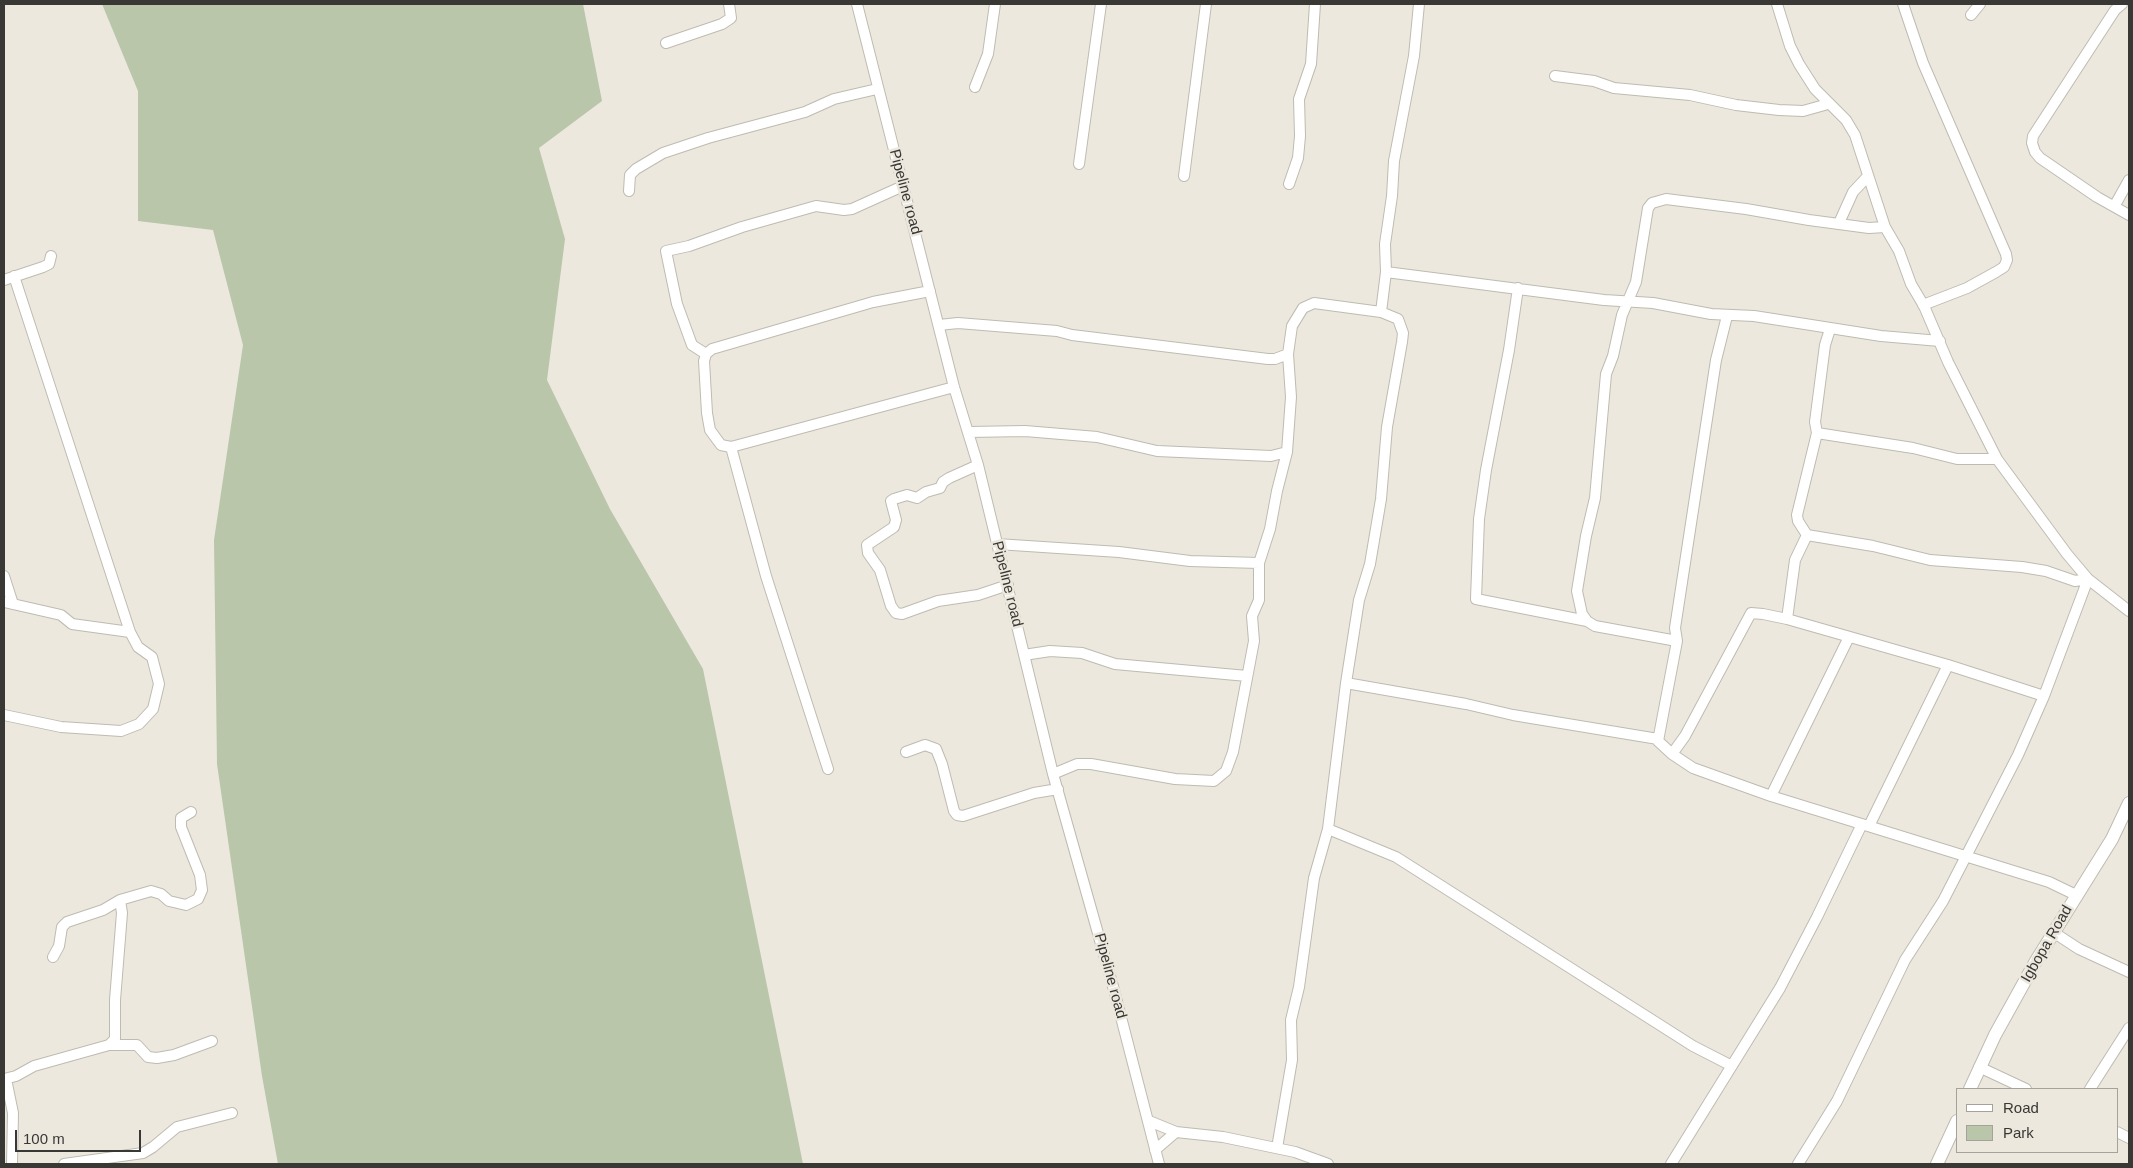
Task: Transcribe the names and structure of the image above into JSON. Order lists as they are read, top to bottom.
{
  "streets": {
    "street": ["Pipeline road", "Igbopa Road"]
  },
  "legend": ["Road", "Park"],
  "scale_bar": "100 m"
}
